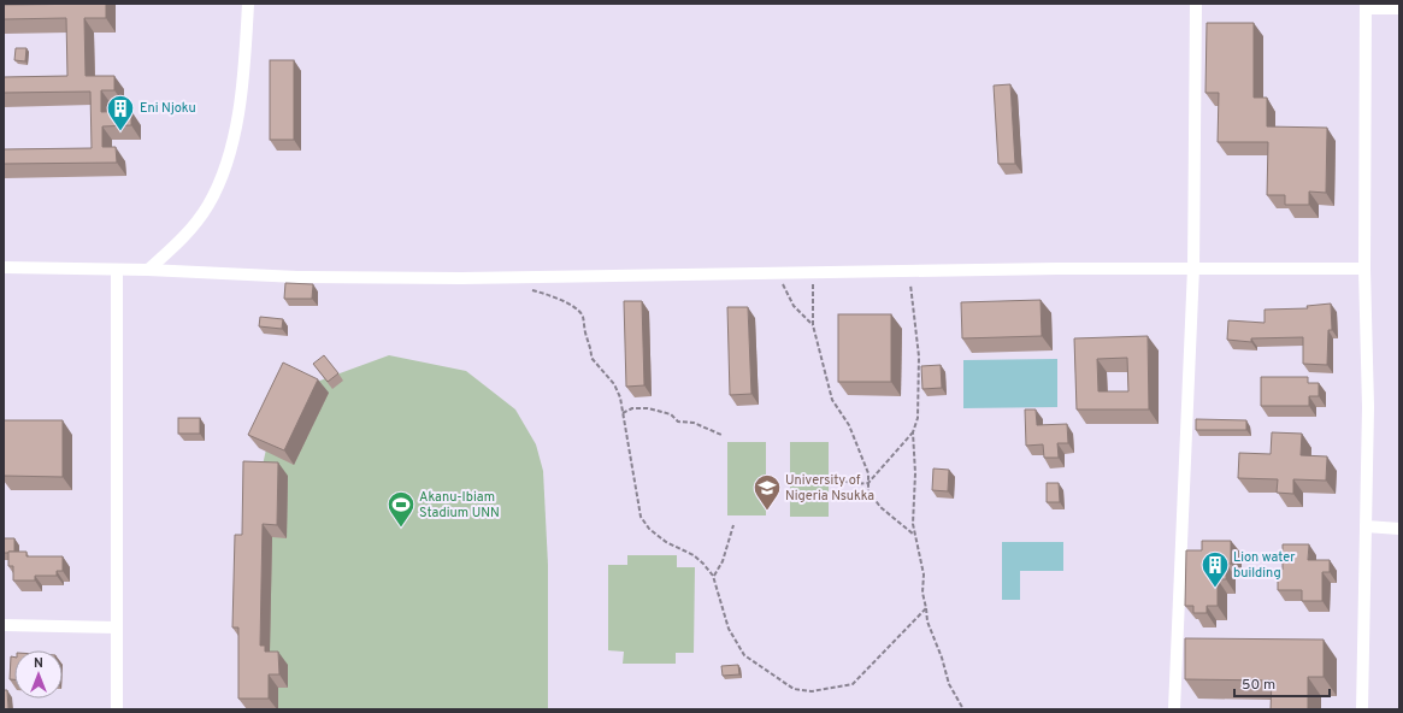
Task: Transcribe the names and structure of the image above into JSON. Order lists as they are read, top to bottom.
{
  "places": {
    "building": ["Eni Njoku", "Lion water building"],
    "school or university": ["University of Nigeria Nsukka"],
    "sports": ["Akanu-Ibiam Stadium UNN"]
  },
  "scale_bar": "50 m",
  "north": "top"
}
